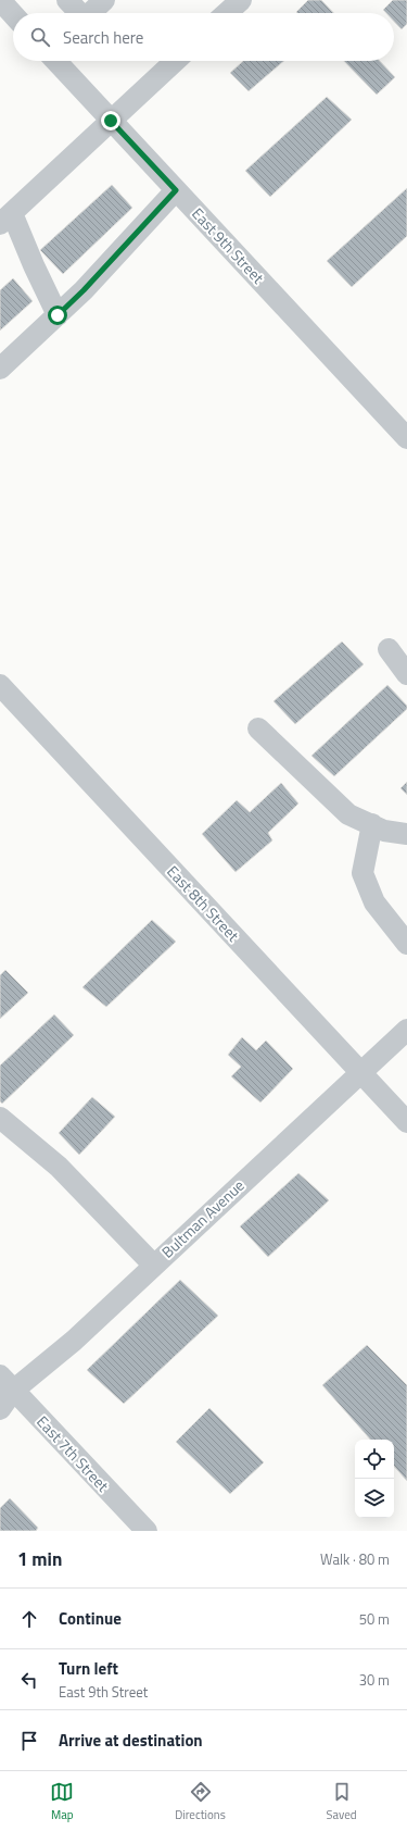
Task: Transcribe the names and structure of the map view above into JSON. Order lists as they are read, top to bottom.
{
  "streets": {
    "street": [
      "East 9th Street",
      "East 8th Street",
      "Bultman Avenue",
      "East 7th Street"
    ]
  },
  "crossings": [
    ["East 8th Street", "Bultman Avenue"],
    ["Bultman Avenue", "East 7th Street"]
  ],
  "page": {
    "search": "Search here",
    "heading": ["1 min", "Walk · 80 m"],
    "list": [
      ["Continue", "50 m"],
      ["Turn left", "East 9th Street", "30 m"],
      "Arrive at destination"
    ],
    "nav": ["Map", "Directions", "Saved"]
  }
}
